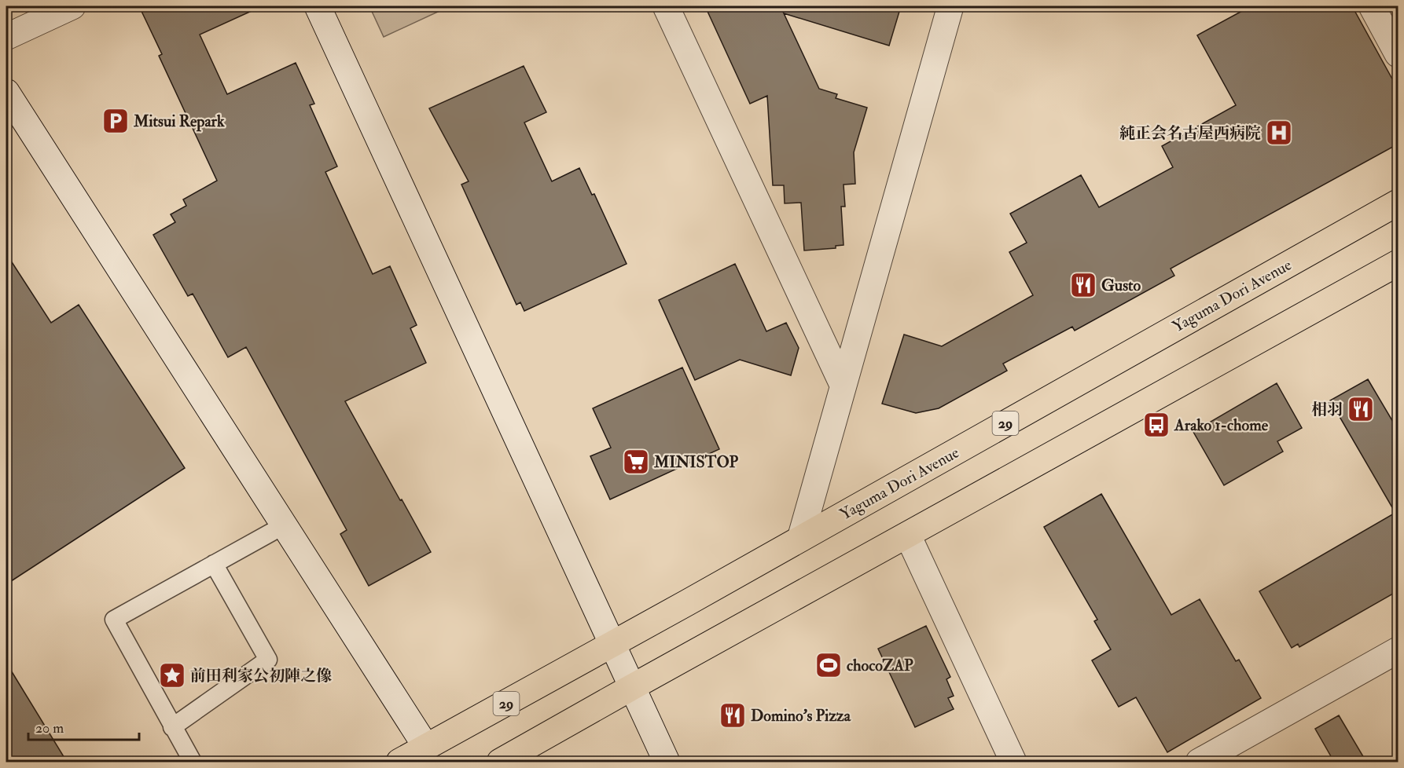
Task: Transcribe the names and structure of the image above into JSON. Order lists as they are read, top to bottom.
{
  "streets": {
    "main road": ["Yaguma Dori Avenue", "29"]
  },
  "places": {
    "parking": ["Mitsui Repark"],
    "hospital": ["純正会名古屋西病院"],
    "restaurant": ["Gusto", "相羽", "Domino's Pizza"],
    "bus stop": ["Arako 1-chome"],
    "supermarket": ["MINISTOP"],
    "sports": ["chocoZAP"],
    "place": ["前田利家公初陣之像"]
  },
  "scale_bar": "20 m"
}
